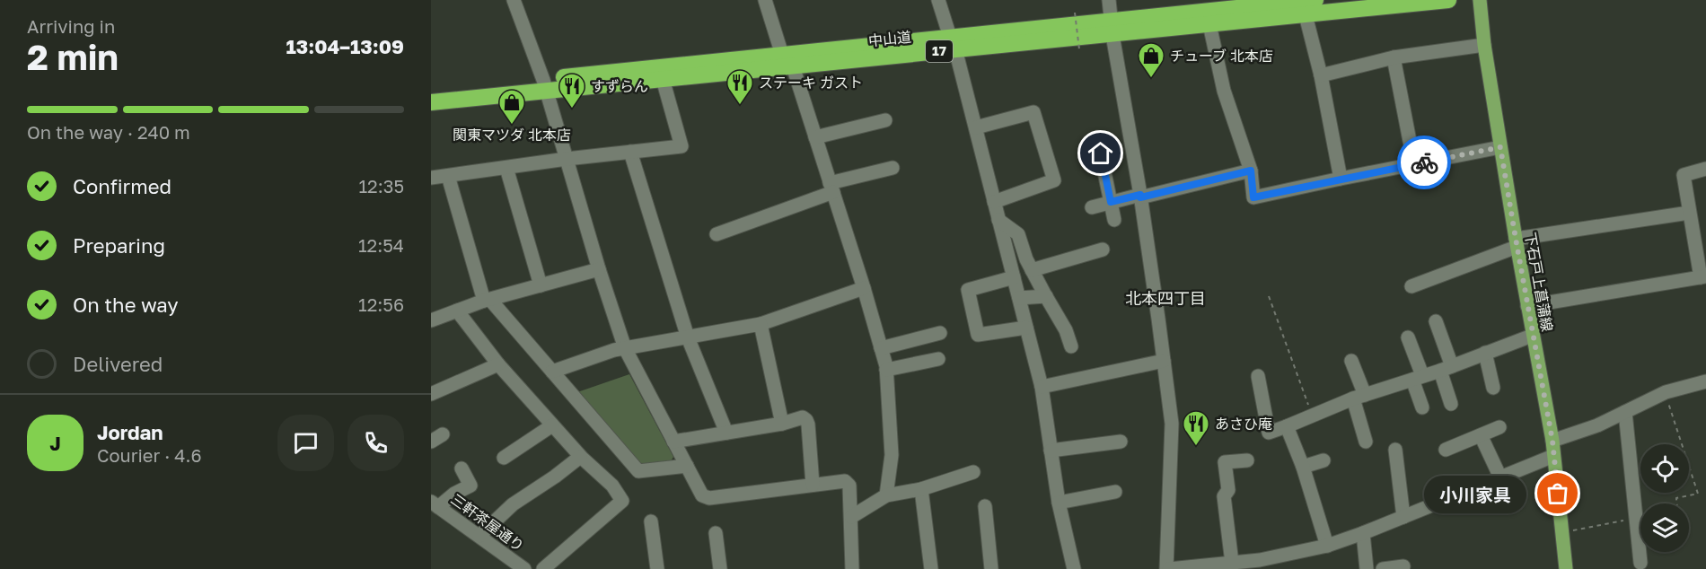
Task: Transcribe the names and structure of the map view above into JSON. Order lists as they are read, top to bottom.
{
  "streets": {
    "highway": ["中山道", "17"],
    "main road": ["下石戸上菖蒲線"],
    "street": ["三軒茶屋通り"]
  },
  "districts": ["北本四丁目"],
  "places": {
    "shop": ["チューブ 北本店", "関東マツダ 北本店"],
    "restaurant": ["ステーキ ガスト", "すずらん", "あさひ庵"],
    "other": ["小川家具"]
  },
  "page": {
    "heading": ["2 min", "Arriving in", "13:04–13:09"],
    "panel": ["Jordan", "Courier · 4.6"],
    "bar": "On the way · 240 m",
    "list": [
      ["Confirmed", "12:35"],
      ["Preparing", "12:54"],
      ["On the way", "12:56"],
      "Delivered"
    ],
    "round": "J",
    "bubble": "小川家具"
  }
}
